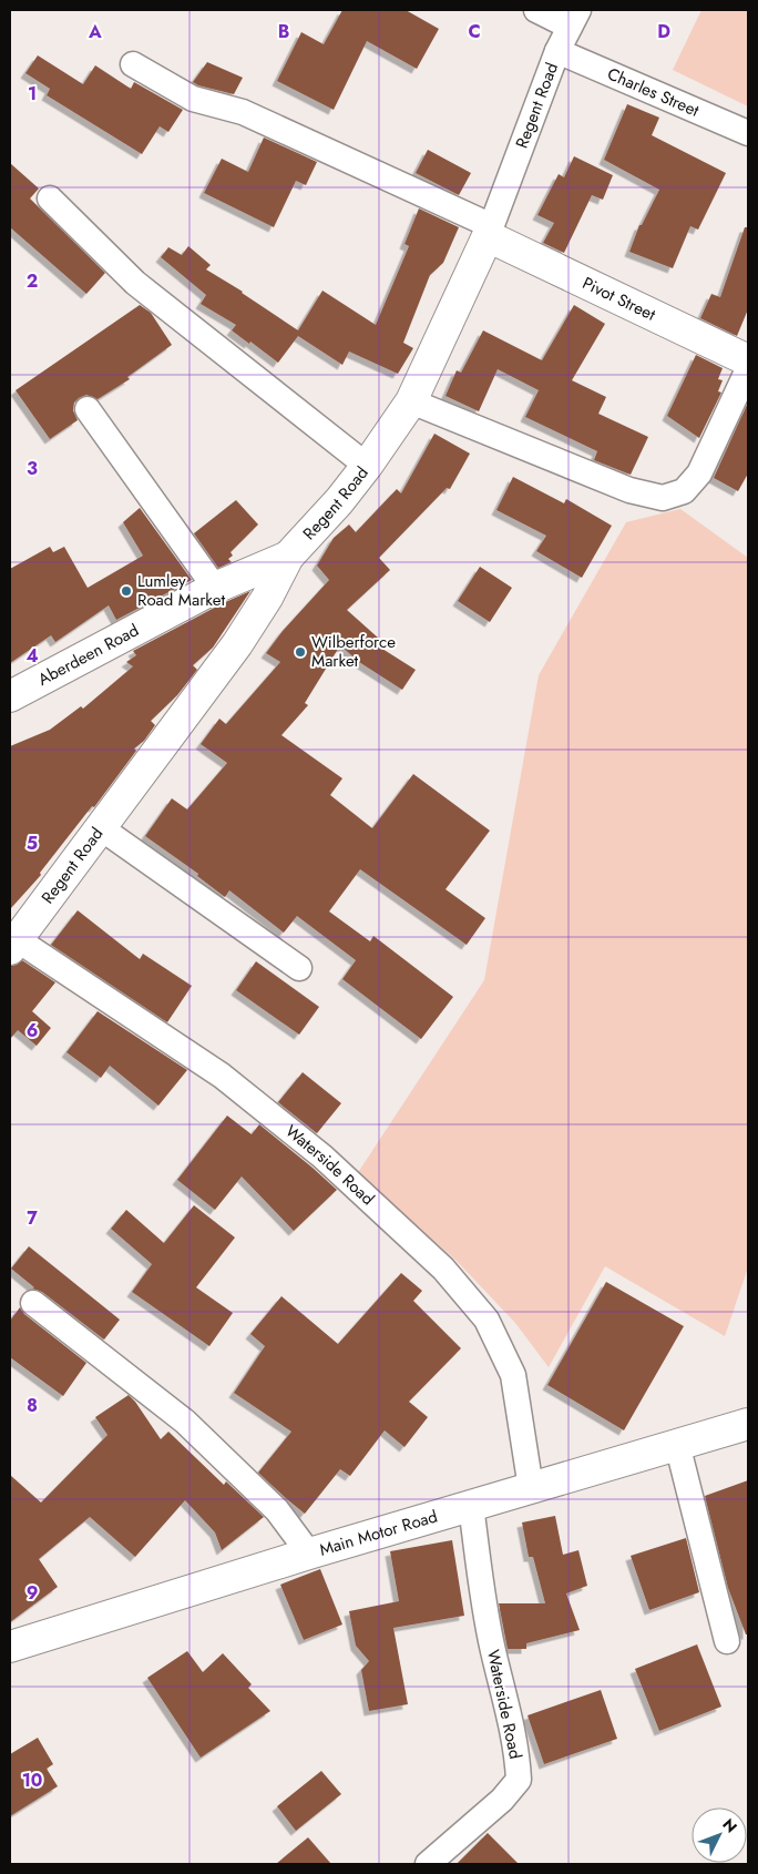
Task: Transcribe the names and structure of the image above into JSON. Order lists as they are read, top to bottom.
{
  "streets": {
    "street": [
      "Charles Street",
      "Regent Road",
      "Pivot Street",
      "Aberdeen Road",
      "Waterside Road",
      "Main Motor Road"
    ]
  },
  "crossings": [
    ["Charles Street", "Regent Road"],
    ["Regent Road", "Pivot Street"],
    ["Regent Road", "Aberdeen Road"],
    ["Regent Road", "Waterside Road"],
    ["Waterside Road", "Main Motor Road"]
  ],
  "places": ["Lumley Road Market", "Wilberforce Market"],
  "north": "top right",
  "grid": {
    "columns": [
      "A",
      "B",
      "C",
      "D"
    ],
    "rows": [
      "1",
      "2",
      "3",
      "4",
      "5",
      "6",
      "7",
      "8",
      "9",
      "10"
    ]
  }
}
